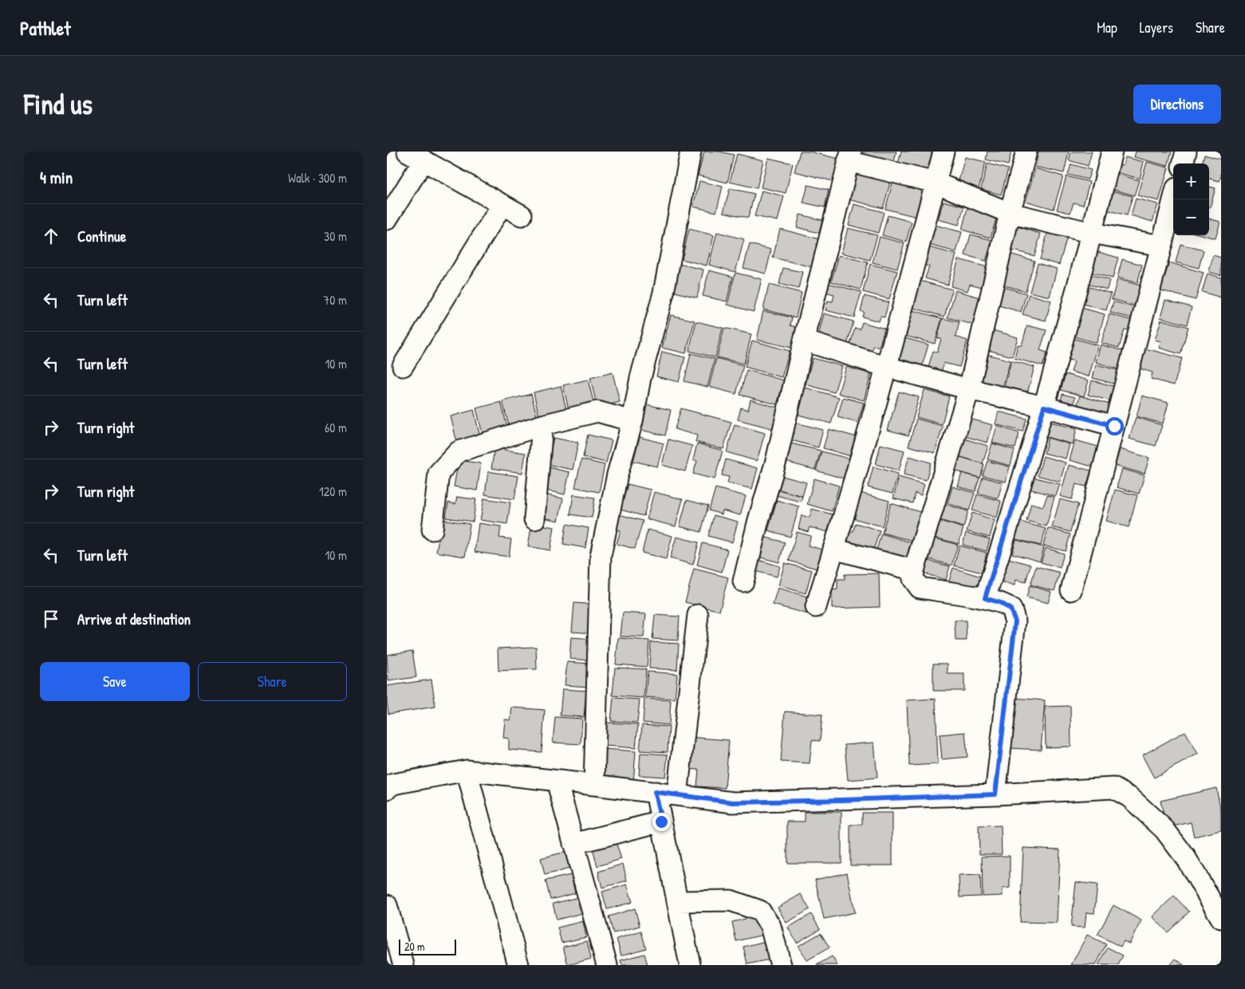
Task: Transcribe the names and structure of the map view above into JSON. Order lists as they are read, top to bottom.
{
  "scale_bar": "20 m",
  "page": {
    "header": "Pathlet",
    "nav": ["Map", "Layers", "Share"],
    "buttons": [
      "Directions",
      ["Save", "Share"]
    ],
    "title": "Find us",
    "heading": ["4 min", "Walk · 300 m"],
    "map_buttons": ["+", "−"],
    "list": [
      ["Continue", "30 m"],
      ["Turn left", "70 m"],
      ["Turn left", "10 m"],
      ["Turn right", "60 m"],
      ["Turn right", "120 m"],
      ["Turn left", "10 m"],
      "Arrive at destination"
    ],
    "scale": "20 m"
  }
}
